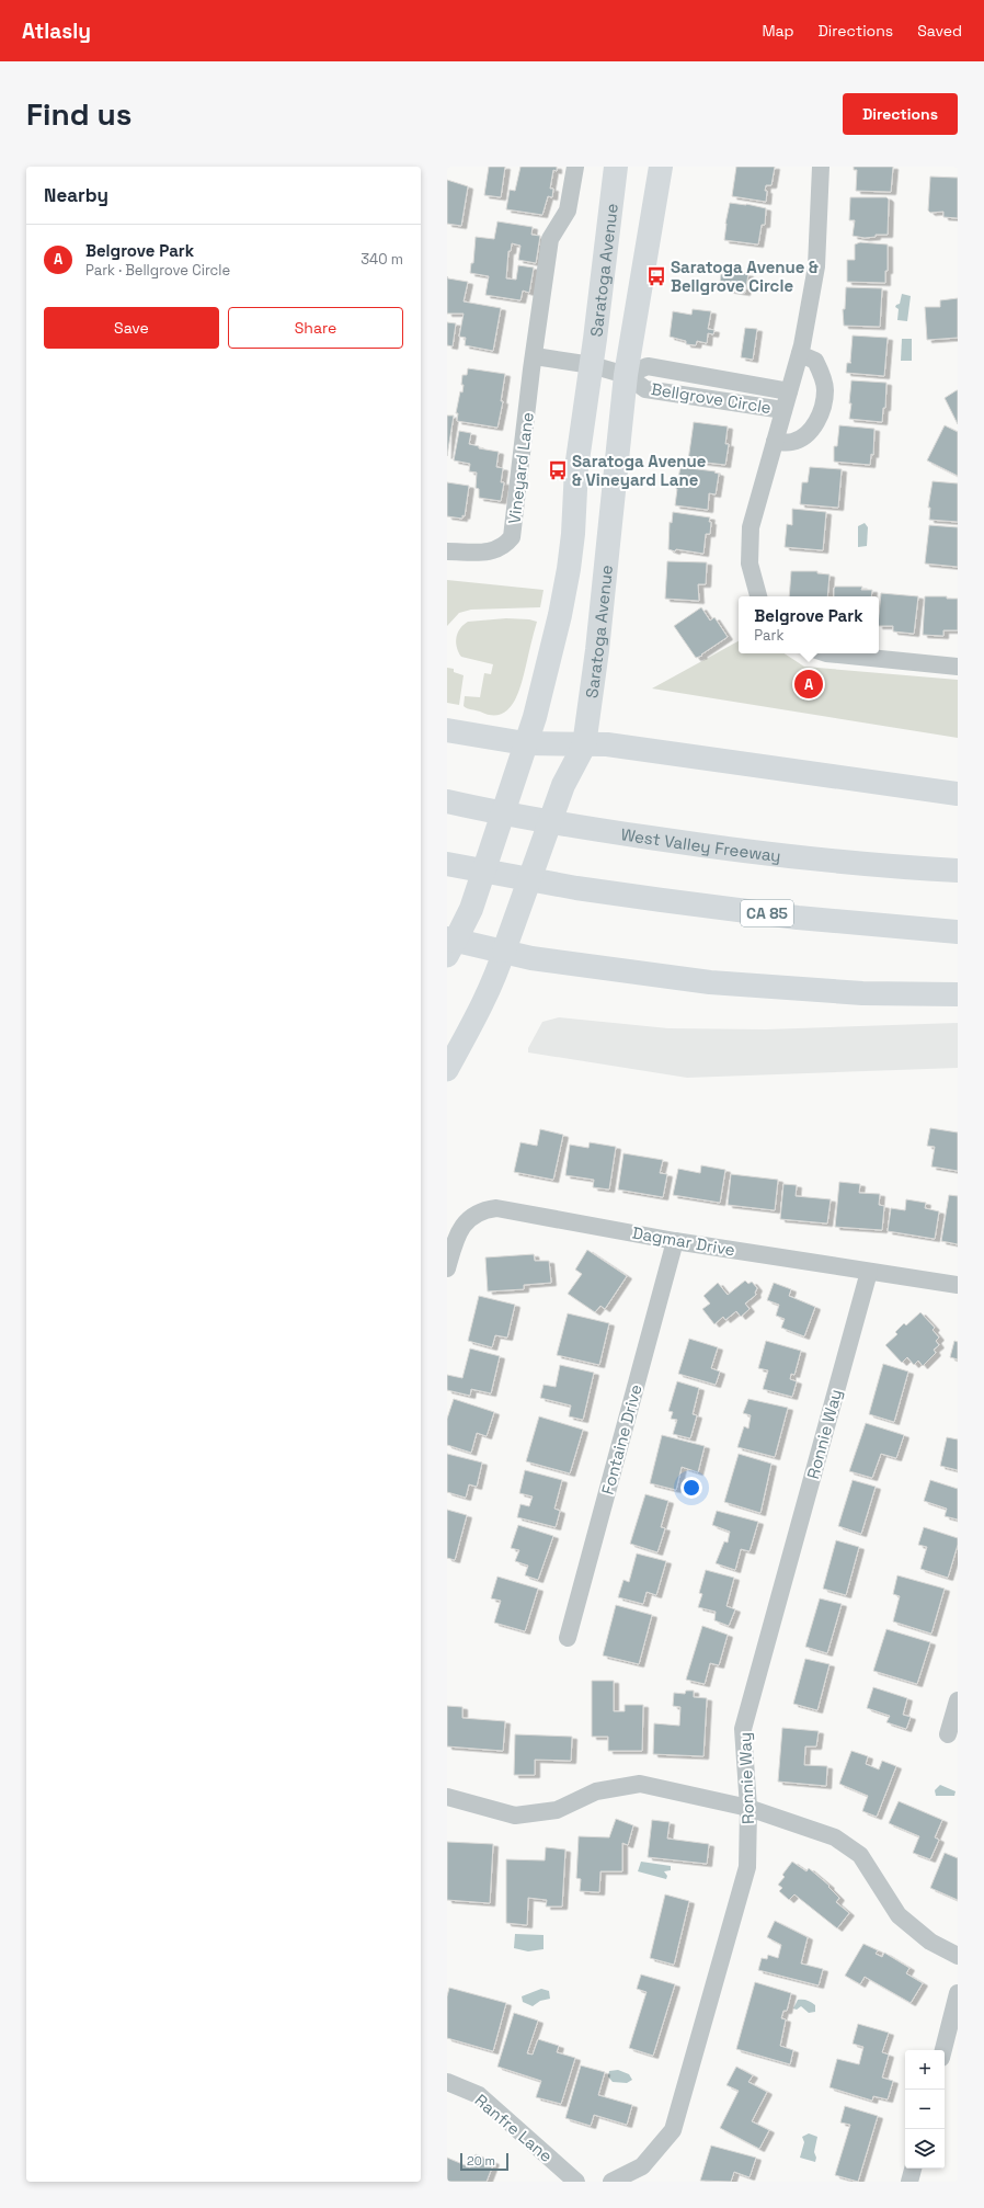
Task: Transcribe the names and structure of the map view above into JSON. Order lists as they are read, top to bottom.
{
  "streets": {
    "highway": ["Saratoga Avenue", "West Valley Freeway", "CA 85"],
    "street": [
      "Bellgrove Circle",
      "Vineyard Lane",
      "Dagmar Drive",
      "Ronnie Way",
      "Fontaine Drive",
      "Ranfre Lane"
    ]
  },
  "crossings": [
    ["Saratoga Avenue", "Bellgrove Circle"],
    ["Dagmar Drive", "Ronnie Way"],
    ["Dagmar Drive", "Fontaine Drive"]
  ],
  "places": {
    "bus stop": ["Saratoga Avenue & Bellgrove Circle", "Saratoga Avenue & Vineyard Lane"]
  },
  "scale_bar": "20 m",
  "page": {
    "header": "Atlasly",
    "nav": ["Map", "Directions", "Saved"],
    "buttons": [
      "Directions",
      ["Save", "Share"]
    ],
    "title": "Find us",
    "heading": "Nearby",
    "list": [
      {
        "mark": "A",
        "name": "Belgrove Park",
        "note": "Park · Bellgrove Circle",
        "value": "340 m"
      }
    ],
    "popup": ["Belgrove Park", "Park"],
    "pins": "A",
    "map_buttons": ["+", "−"],
    "scale": "20 m"
  }
}
